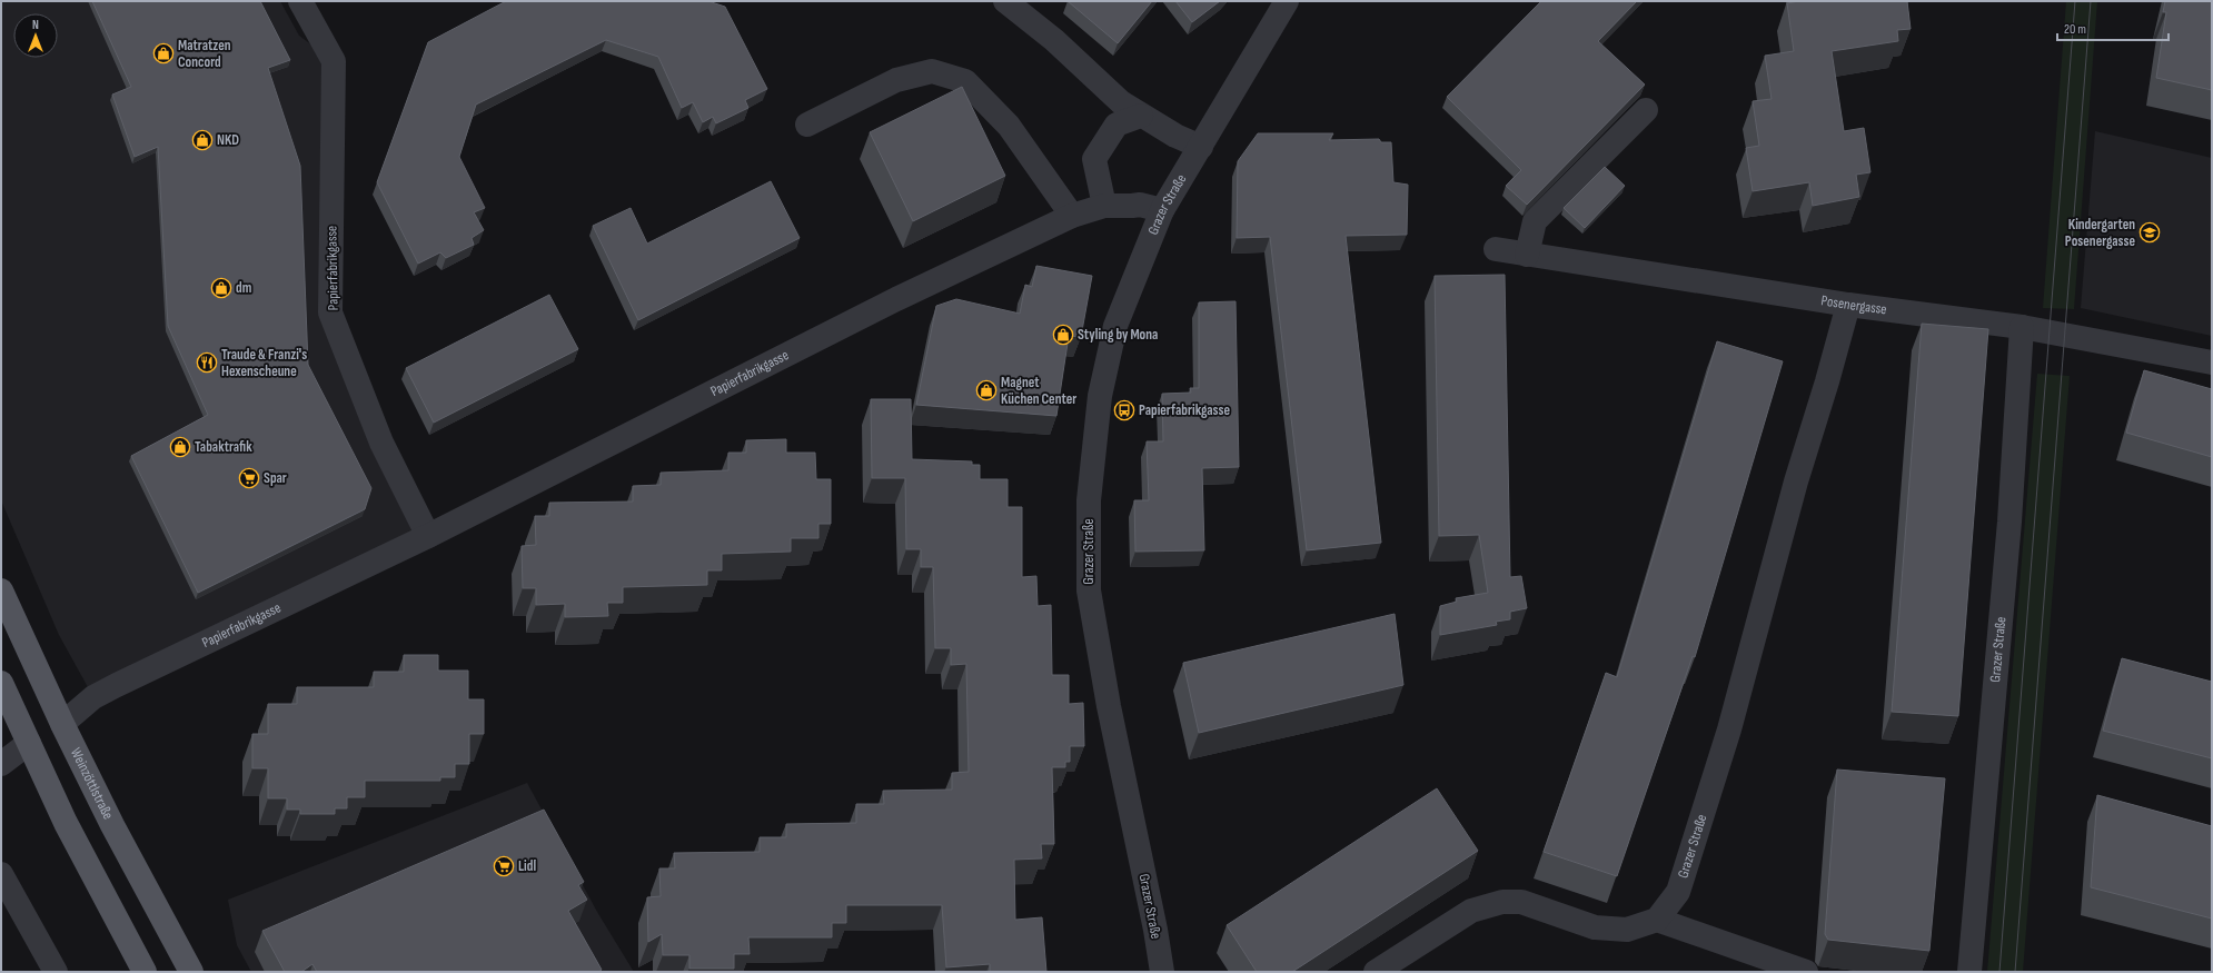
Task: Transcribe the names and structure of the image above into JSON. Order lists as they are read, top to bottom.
{
  "streets": {
    "main road": ["Weinzöttlstraße"],
    "street": ["Grazer Straße", "Papierfabrikgasse", "Posenergasse"]
  },
  "crossings": [
    ["Grazer Straße", "Papierfabrikgasse"],
    ["Grazer Straße", "Posenergasse"],
    ["Papierfabrikgasse", "Weinzöttlstraße"]
  ],
  "places": {
    "shop": [
      "Matratzen Concord",
      "NKD",
      "dm",
      "Styling by Mona",
      "Magnet Küchen Center",
      "Tabaktrafik"
    ],
    "school or university": ["Kindergarten Posenergasse"],
    "restaurant": ["Traude & Franzi's Hexenscheune"],
    "bus stop": ["Papierfabrikgasse"],
    "supermarket": ["Spar", "Lidl"]
  },
  "scale_bar": "20 m",
  "north": "top"
}
